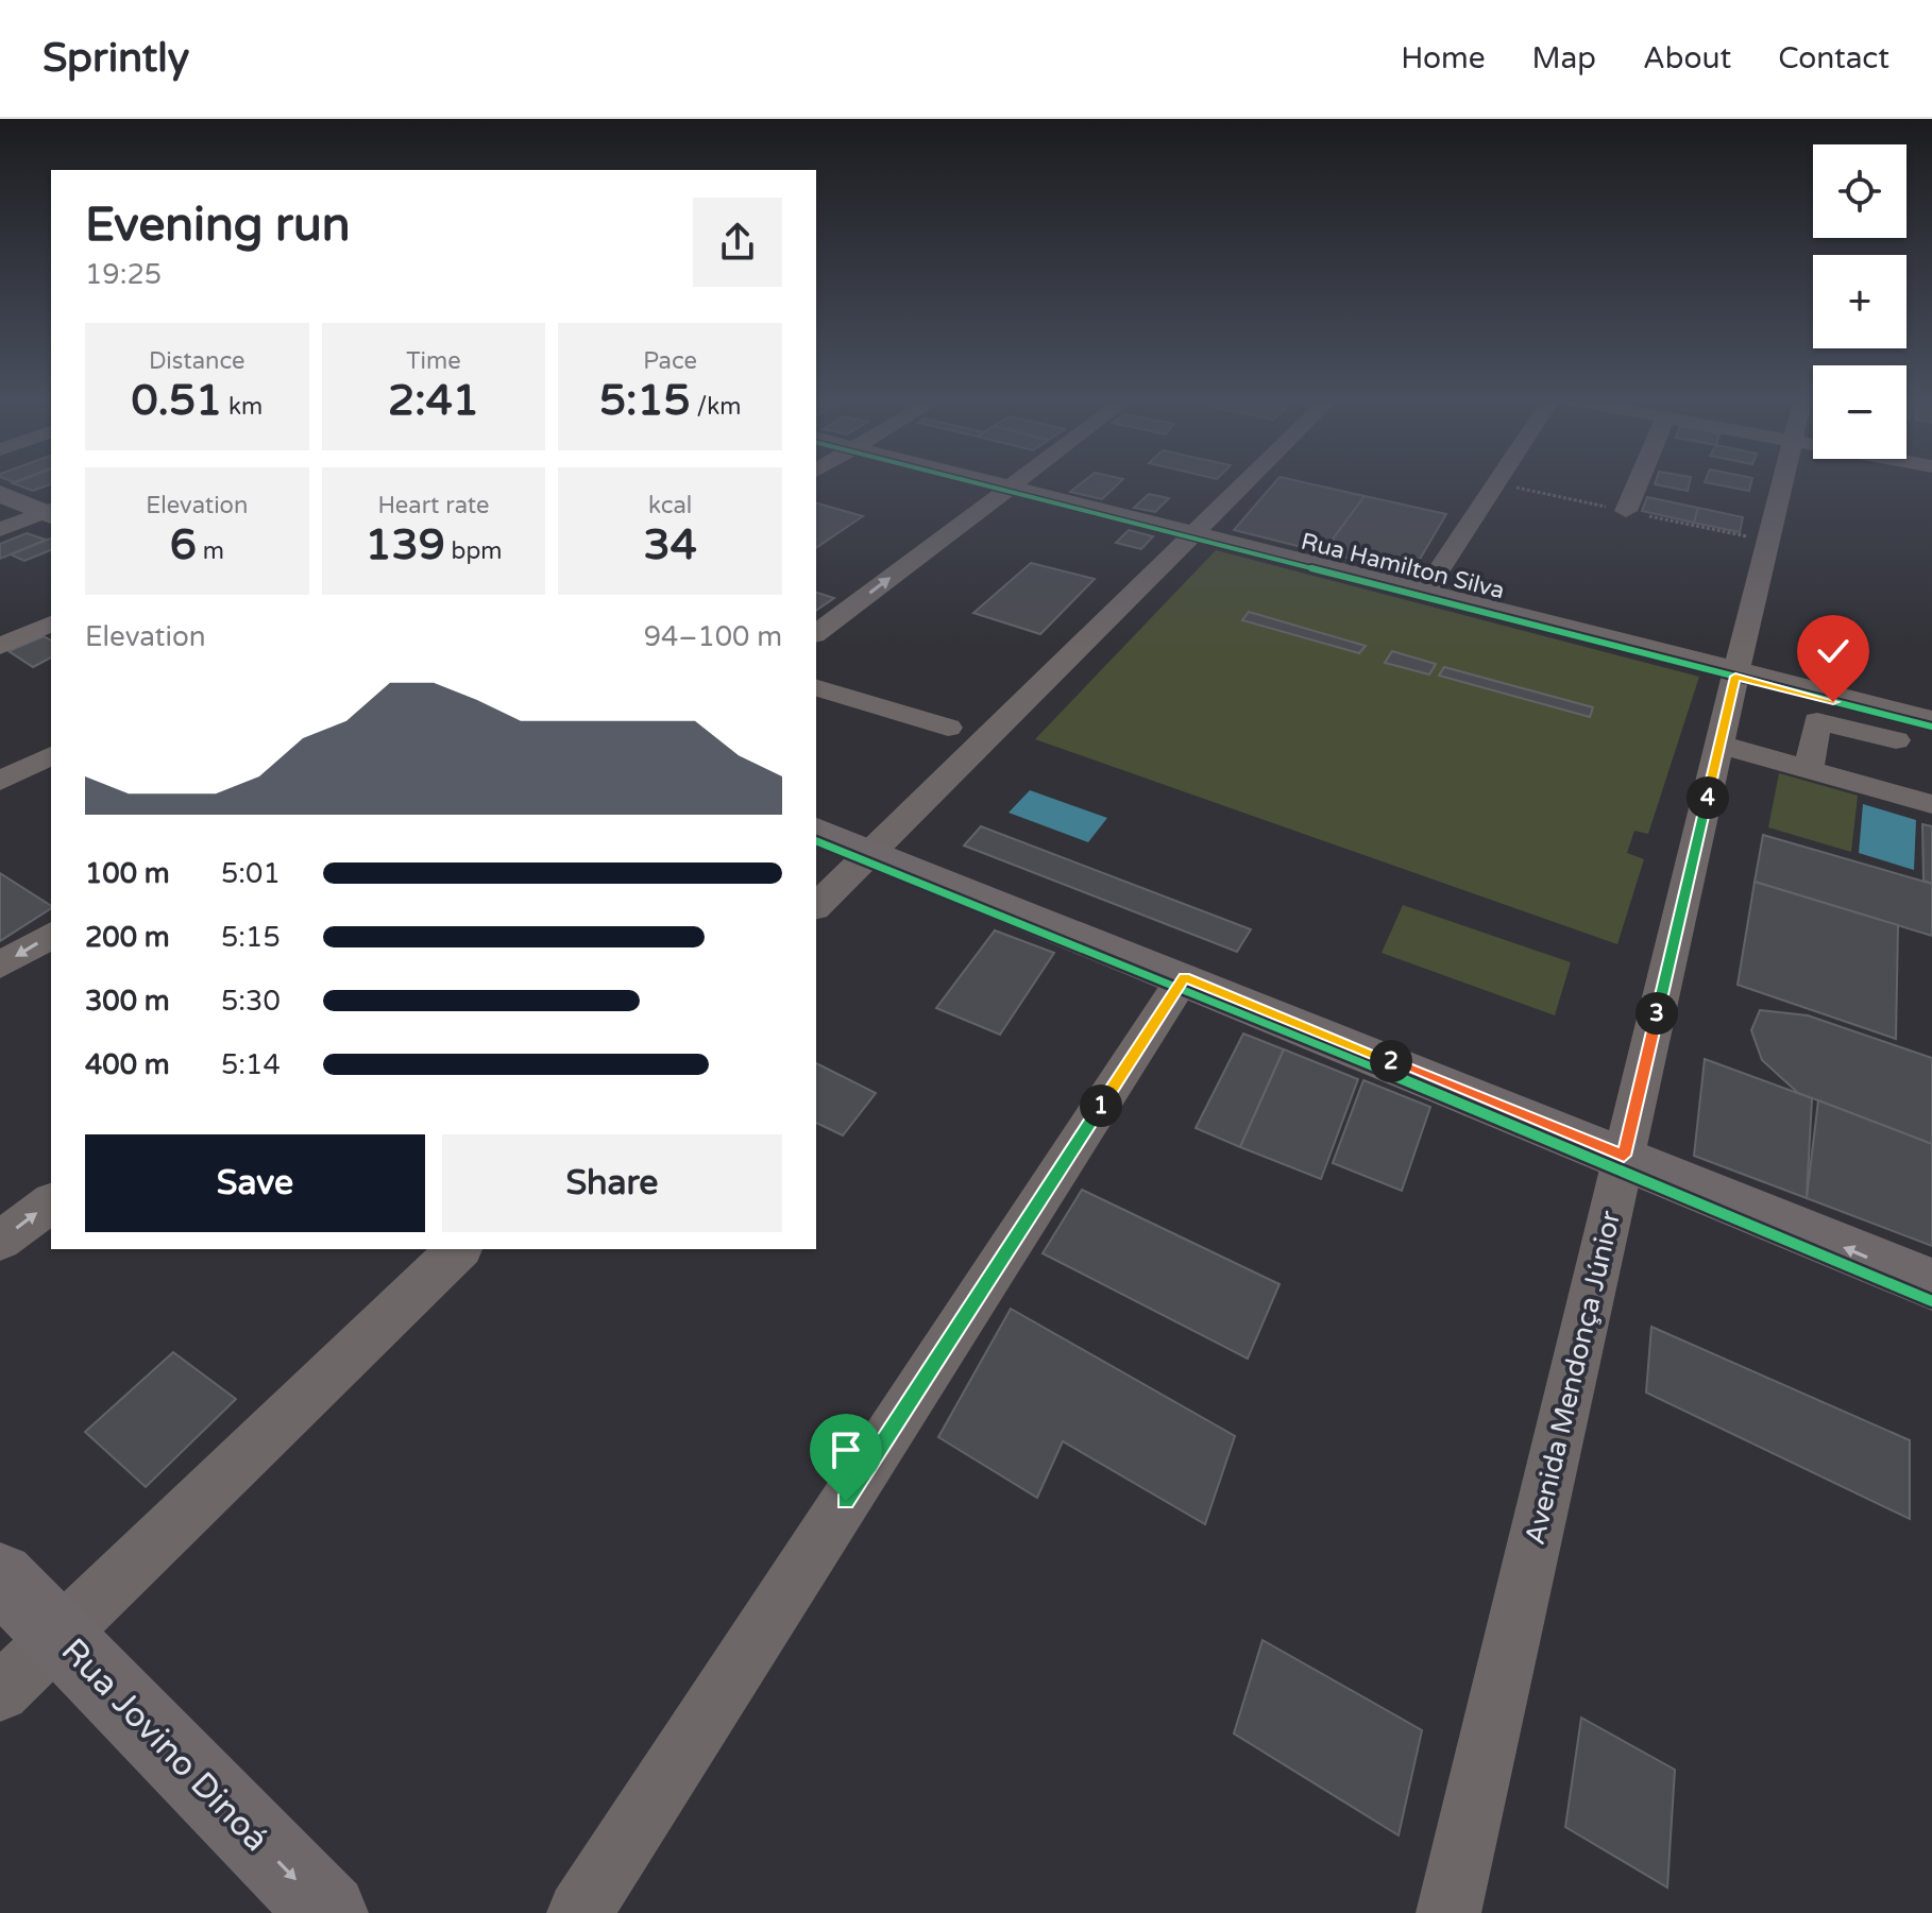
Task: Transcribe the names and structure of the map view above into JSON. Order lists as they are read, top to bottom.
{
  "streets": {
    "main road": ["Rua Jovino Dinoá"],
    "street": ["Rua Hamilton Silva", "Avenida Mendonça Júnior"]
  },
  "crossings": [
    ["Rua Hamilton Silva", "Avenida Mendonça Júnior"]
  ],
  "one_way": ["Rua Jovino Dinoá"],
  "page": {
    "header": "Sprintly",
    "nav": [
      "Home",
      "Map",
      "About",
      "Contact"
    ],
    "map_buttons": ["+", "−"],
    "heading": ["Evening run", "19:25"],
    "stats": [
      ["Distance", "0.51 km"],
      ["Time", "2:41"],
      ["Pace", "5:15 /km"],
      ["Elevation", "6 m"],
      ["Heart rate", "139 bpm"],
      ["kcal", "34"]
    ],
    "chart": ["Elevation", "94–100 m"],
    "pins": [
      "4",
      "3",
      "2",
      "1"
    ],
    "list": [
      {
        "name": "100 m",
        "note": "5:01"
      },
      {
        "name": "200 m",
        "note": "5:15"
      },
      {
        "name": "300 m",
        "note": "5:30"
      },
      {
        "name": "400 m",
        "note": "5:14"
      }
    ],
    "buttons": ["Save", "Share"]
  }
}
